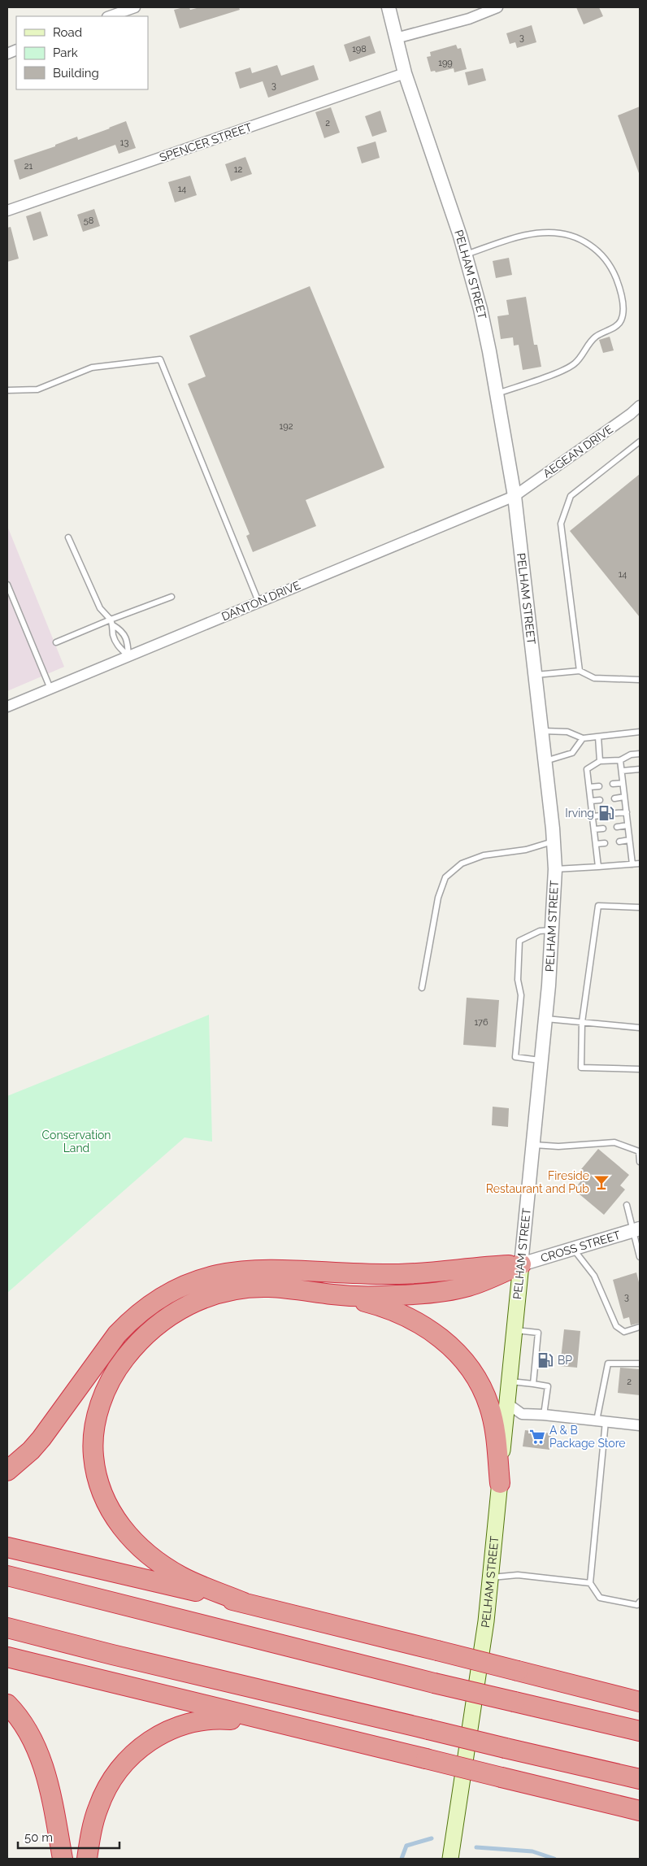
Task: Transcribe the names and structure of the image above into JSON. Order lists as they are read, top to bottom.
{
  "streets": {
    "main road": ["PELHAM STREET"],
    "street": [
      "SPENCER STREET",
      "AEGEAN DRIVE",
      "DANTON DRIVE",
      "CROSS STREET"
    ]
  },
  "crossings": [
    ["SPENCER STREET", "PELHAM STREET"],
    ["PELHAM STREET", "AEGEAN DRIVE"],
    ["PELHAM STREET", "DANTON DRIVE"],
    ["PELHAM STREET", "CROSS STREET"],
    ["AEGEAN DRIVE", "DANTON DRIVE"]
  ],
  "parks": ["Conservation Land"],
  "places": {
    "fuel station": ["Irving", "BP"],
    "bar": ["Fireside Restaurant and Pub"],
    "supermarket": ["A & B Package Store"]
  },
  "house_numbers": [
    "3",
    "198",
    "199",
    "3",
    "2",
    "13",
    "21",
    "12",
    "14",
    "58",
    "192",
    "14",
    "176",
    "3",
    "2"
  ],
  "legend": ["Road", "Park", "Building"],
  "scale_bar": "50 m"
}
